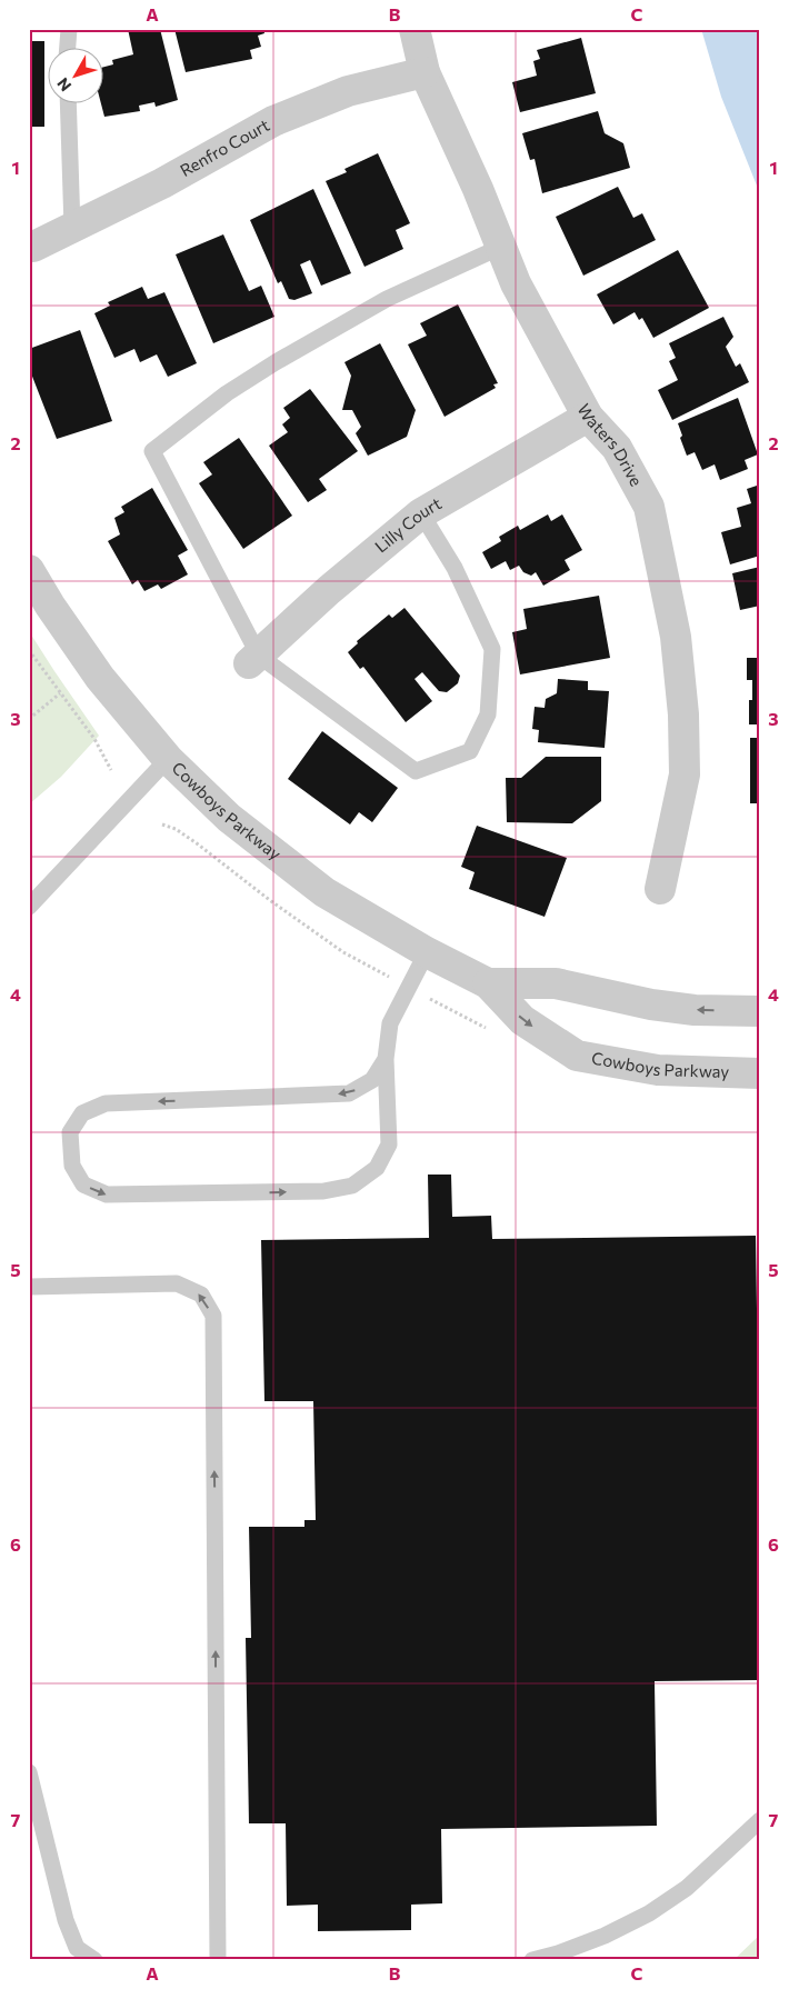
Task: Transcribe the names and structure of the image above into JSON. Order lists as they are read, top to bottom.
{
  "streets": {
    "street": [
      "Renfro Court",
      "Waters Drive",
      "Lilly Court",
      "Cowboys Parkway"
    ]
  },
  "crossings": [
    ["Renfro Court", "Waters Drive"],
    ["Waters Drive", "Lilly Court"]
  ],
  "north": "bottom left",
  "grid": {
    "columns": ["A", "B", "C"],
    "rows": [
      "1",
      "2",
      "3",
      "4",
      "5",
      "6",
      "7"
    ]
  }
}
